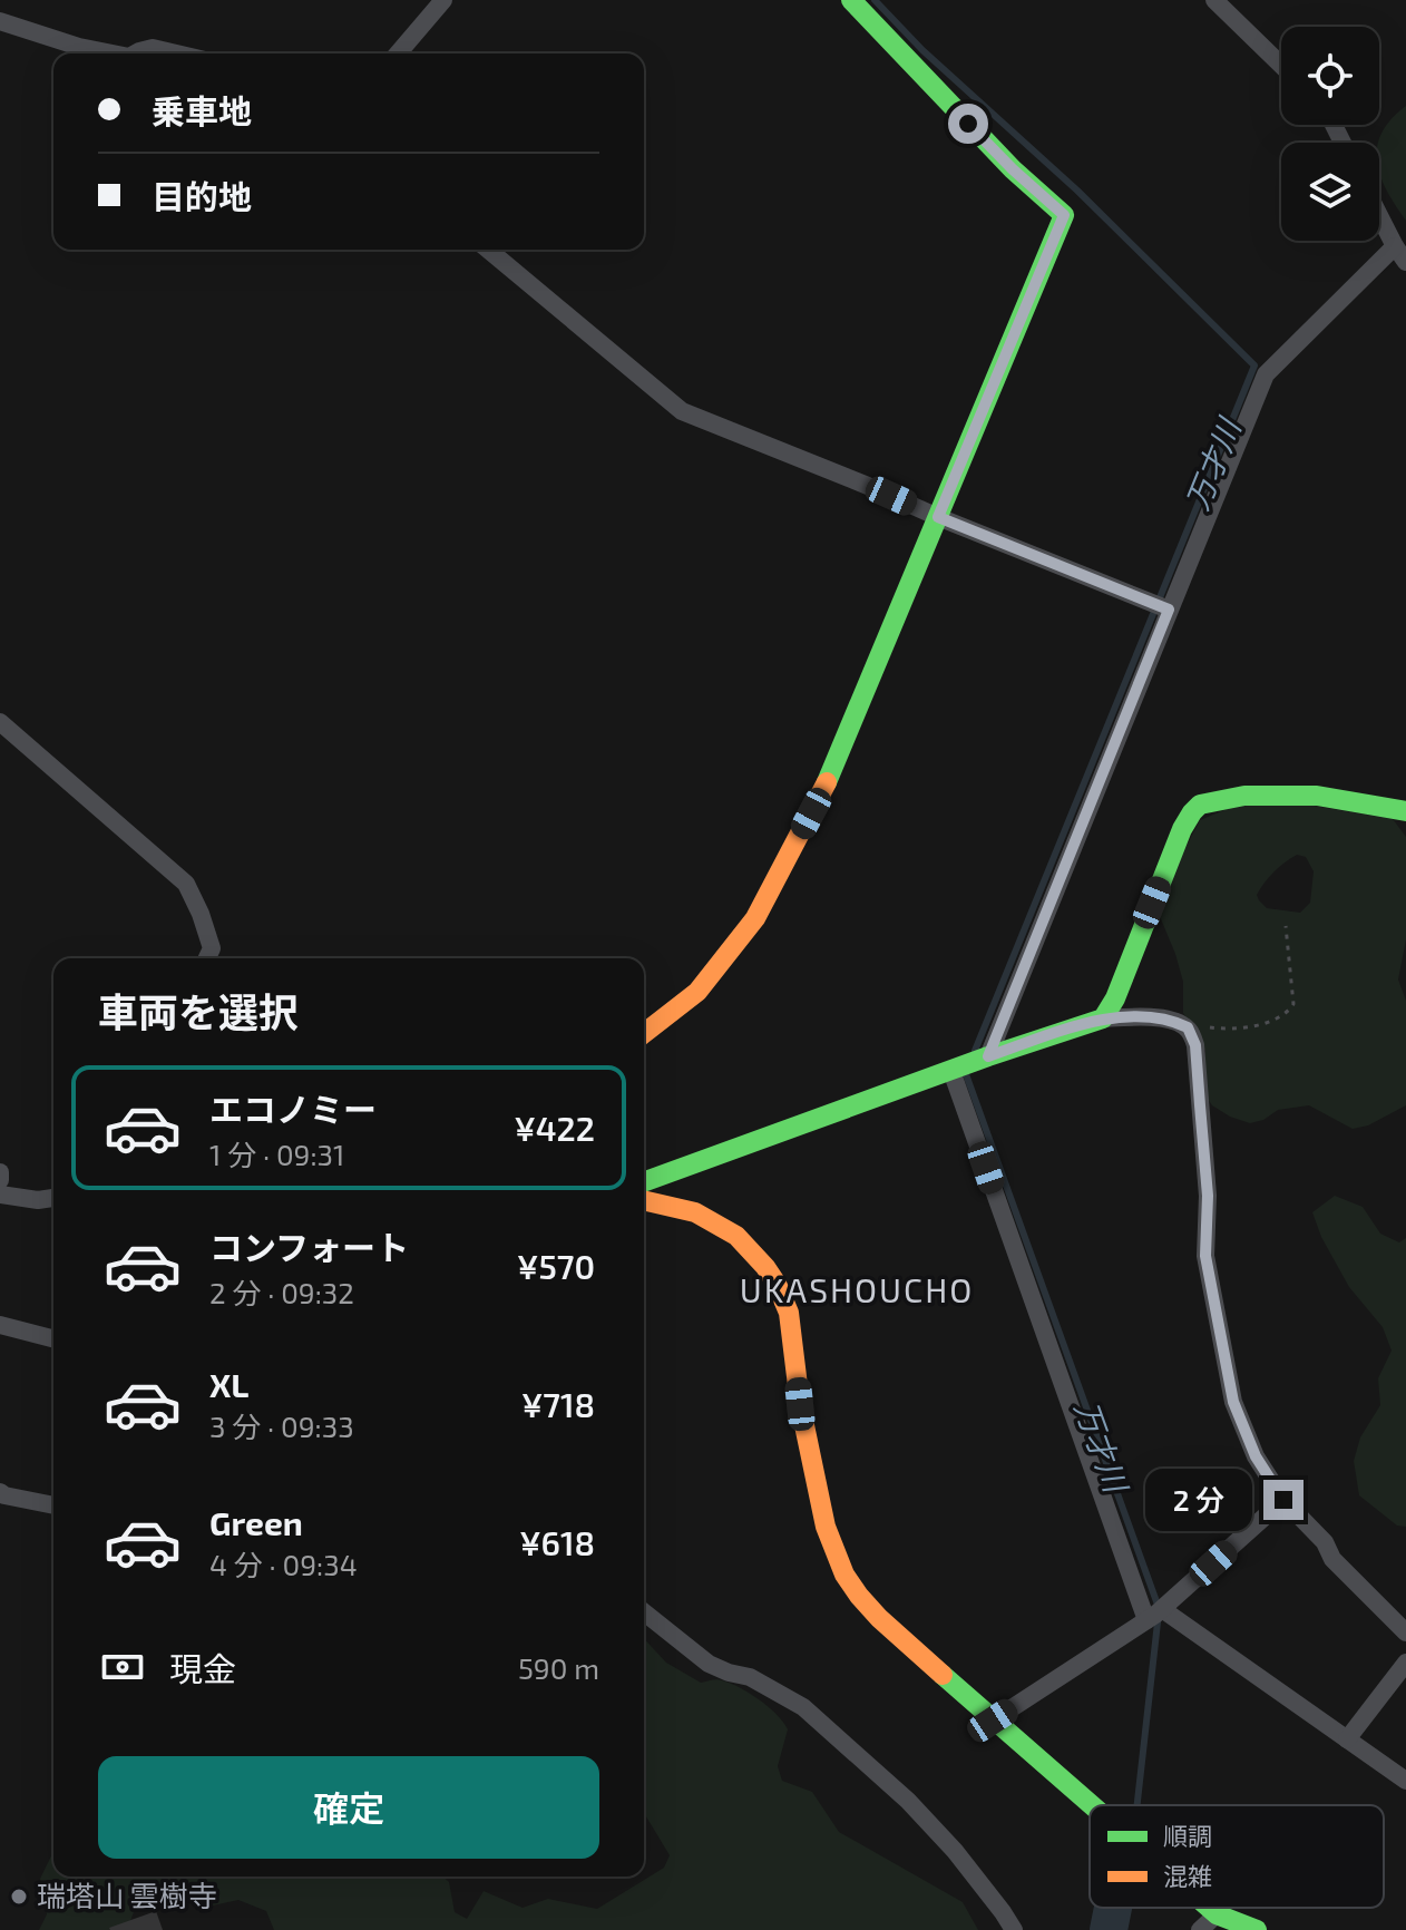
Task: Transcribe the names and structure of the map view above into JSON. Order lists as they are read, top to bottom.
{
  "districts": ["UKASHOUCHO"],
  "water": ["万才川"],
  "places": ["瑞塔山 雲樹寺"],
  "legend": ["順調", "混雑"],
  "page": {
    "banner": ["乗車地", "目的地"],
    "heading": "車両を選択",
    "list": [
      {
        "name": "エコノミー",
        "note": "1 分 · 09:31",
        "value": "¥422"
      },
      {
        "name": "コンフォート",
        "note": "2 分 · 09:32",
        "value": "¥570"
      },
      {
        "name": "XL",
        "note": "3 分 · 09:33",
        "value": "¥718"
      },
      {
        "name": "Green",
        "note": "4 分 · 09:34",
        "value": "¥618"
      }
    ],
    "bubble": "2 分",
    "pay": ["現金", "590 m"],
    "buttons": "確定"
  }
}
